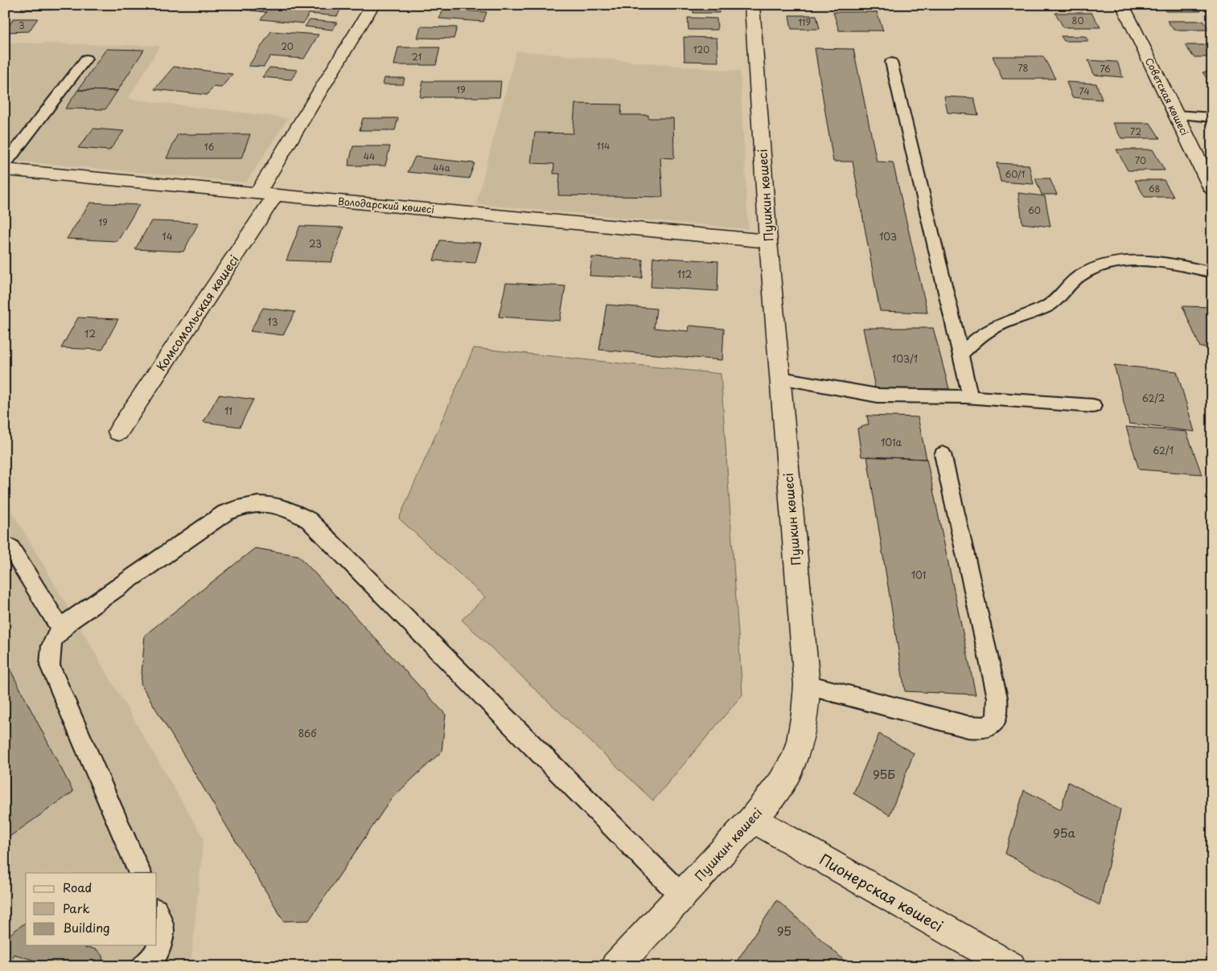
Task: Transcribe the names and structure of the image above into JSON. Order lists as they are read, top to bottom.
{
  "streets": {
    "street": [
      "Советская көшесі",
      "Пушкин көшесі",
      "Володарский көшесі",
      "Комсомольская көшесі",
      "Пионерская көшесі"
    ]
  },
  "crossings": [
    ["Пушкин көшесі", "Володарский көшесі"],
    ["Пушкин көшесі", "Пионерская көшесі"],
    ["Володарский көшесі", "Комсомольская көшесі"]
  ],
  "house_numbers": [
    "80",
    "119",
    "3",
    "20",
    "120",
    "21",
    "78",
    "76",
    "19",
    "74",
    "72",
    "114",
    "16",
    "44",
    "70",
    "44а",
    "60/1",
    "68",
    "60",
    "19",
    "14",
    "103",
    "23",
    "112",
    "13",
    "12",
    "103/1",
    "62/2",
    "11",
    "101а",
    "62/1",
    "101",
    "86б",
    "95Б",
    "95а",
    "95"
  ],
  "legend": ["Road", "Park", "Building"]
}
